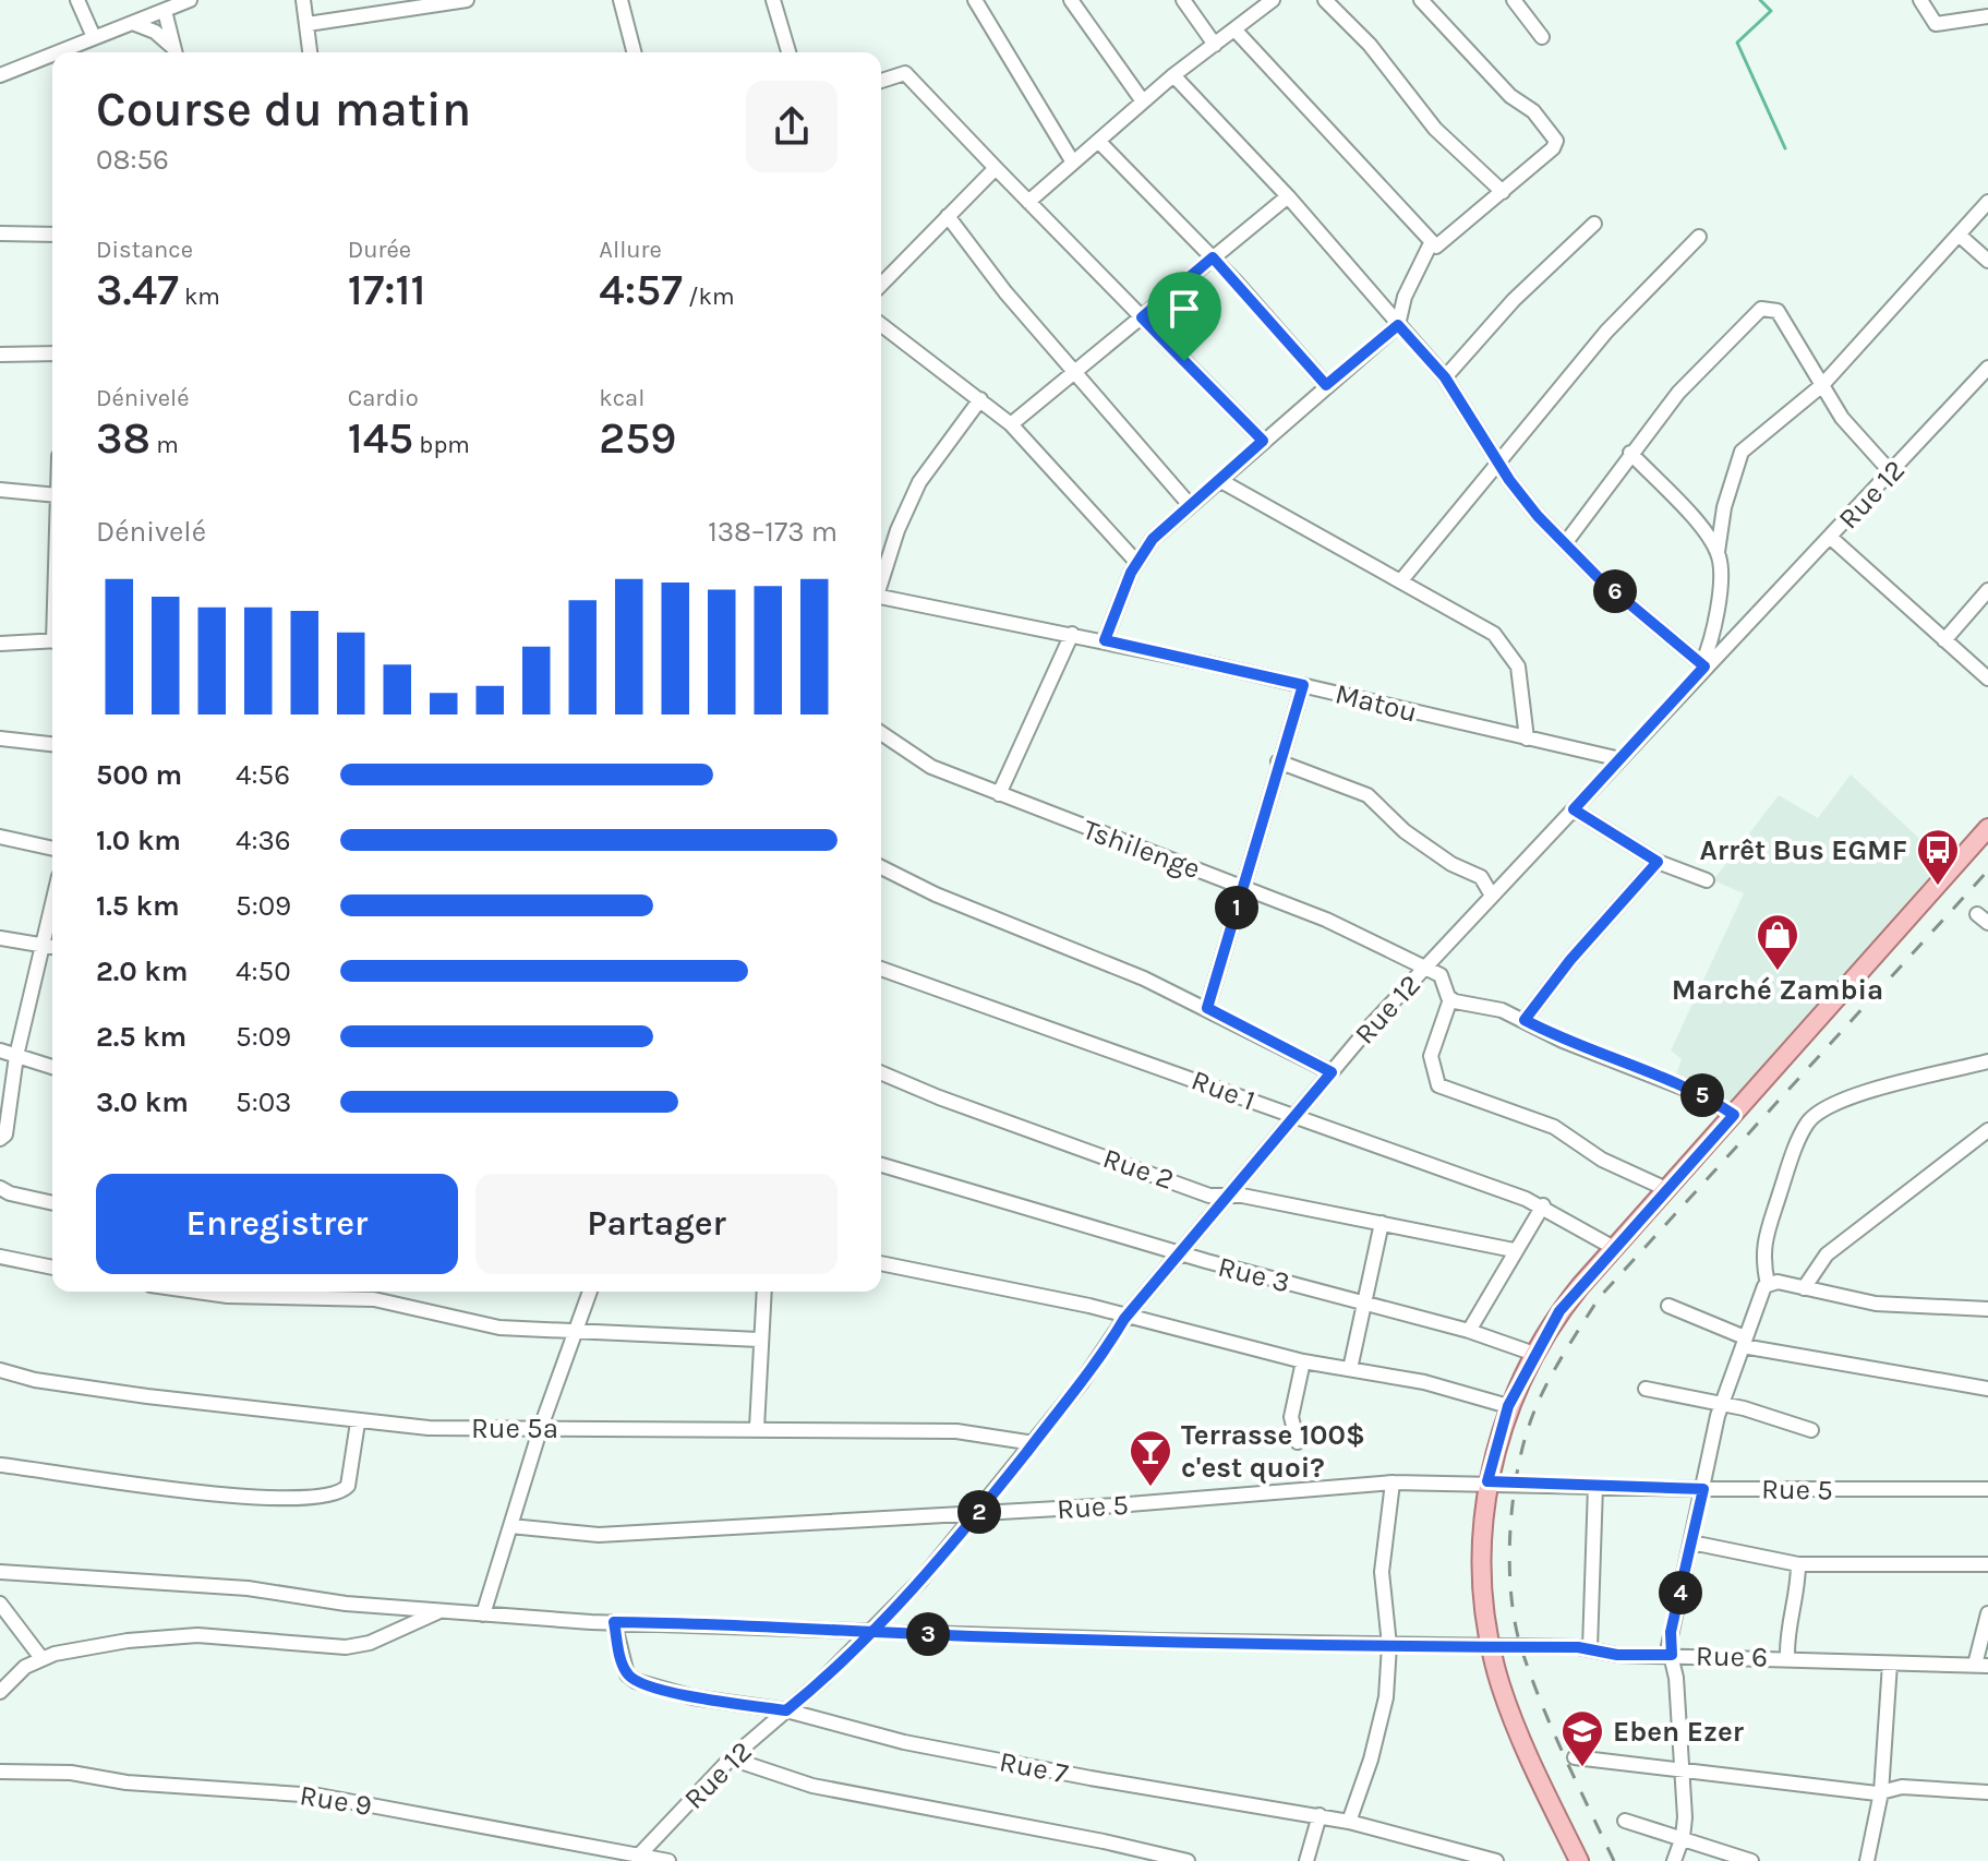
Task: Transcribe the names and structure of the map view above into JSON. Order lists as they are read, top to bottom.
{
  "streets": {
    "street": [
      "Rue 12",
      "Matou",
      "Tshilenge",
      "Rue 1",
      "Rue 2",
      "Rue 3",
      "Rue 5a",
      "Rue 5",
      "Rue 6",
      "Rue 7",
      "Rue 9"
    ]
  },
  "crossings": [
    ["Rue 12", "Matou"],
    ["Rue 12", "Tshilenge"],
    ["Rue 12", "Rue 1"],
    ["Rue 12", "Rue 2"],
    ["Rue 12", "Rue 3"],
    ["Rue 12", "Rue 5a"],
    ["Rue 12", "Rue 5"],
    ["Rue 12", "Rue 6"],
    ["Rue 12", "Rue 7"],
    ["Rue 12", "Rue 9"],
    ["Rue 6", "Rue 7"]
  ],
  "places": {
    "bus stop": ["Arrêt Bus EGMF"],
    "shop": ["Marché Zambia"],
    "bar": ["Terrasse 100$ c'est quoi?"],
    "school or university": ["Eben Ezer"]
  },
  "page": {
    "heading": ["Course du matin", "08:56"],
    "stats": [
      ["Distance", "3.47 km"],
      ["Durée", "17:11"],
      ["Allure", "4:57 /km"],
      ["Dénivelé", "38 m"],
      ["Cardio", "145 bpm"],
      ["kcal", "259"]
    ],
    "chart": ["Dénivelé", "138–173 m"],
    "pins": [
      "6",
      "1",
      "5",
      "2",
      "4",
      "3"
    ],
    "list": [
      {
        "name": "500 m",
        "note": "4:56"
      },
      {
        "name": "1.0 km",
        "note": "4:36"
      },
      {
        "name": "1.5 km",
        "note": "5:09"
      },
      {
        "name": "2.0 km",
        "note": "4:50"
      },
      {
        "name": "2.5 km",
        "note": "5:09"
      },
      {
        "name": "3.0 km",
        "note": "5:03"
      }
    ],
    "buttons": ["Enregistrer", "Partager"]
  }
}
